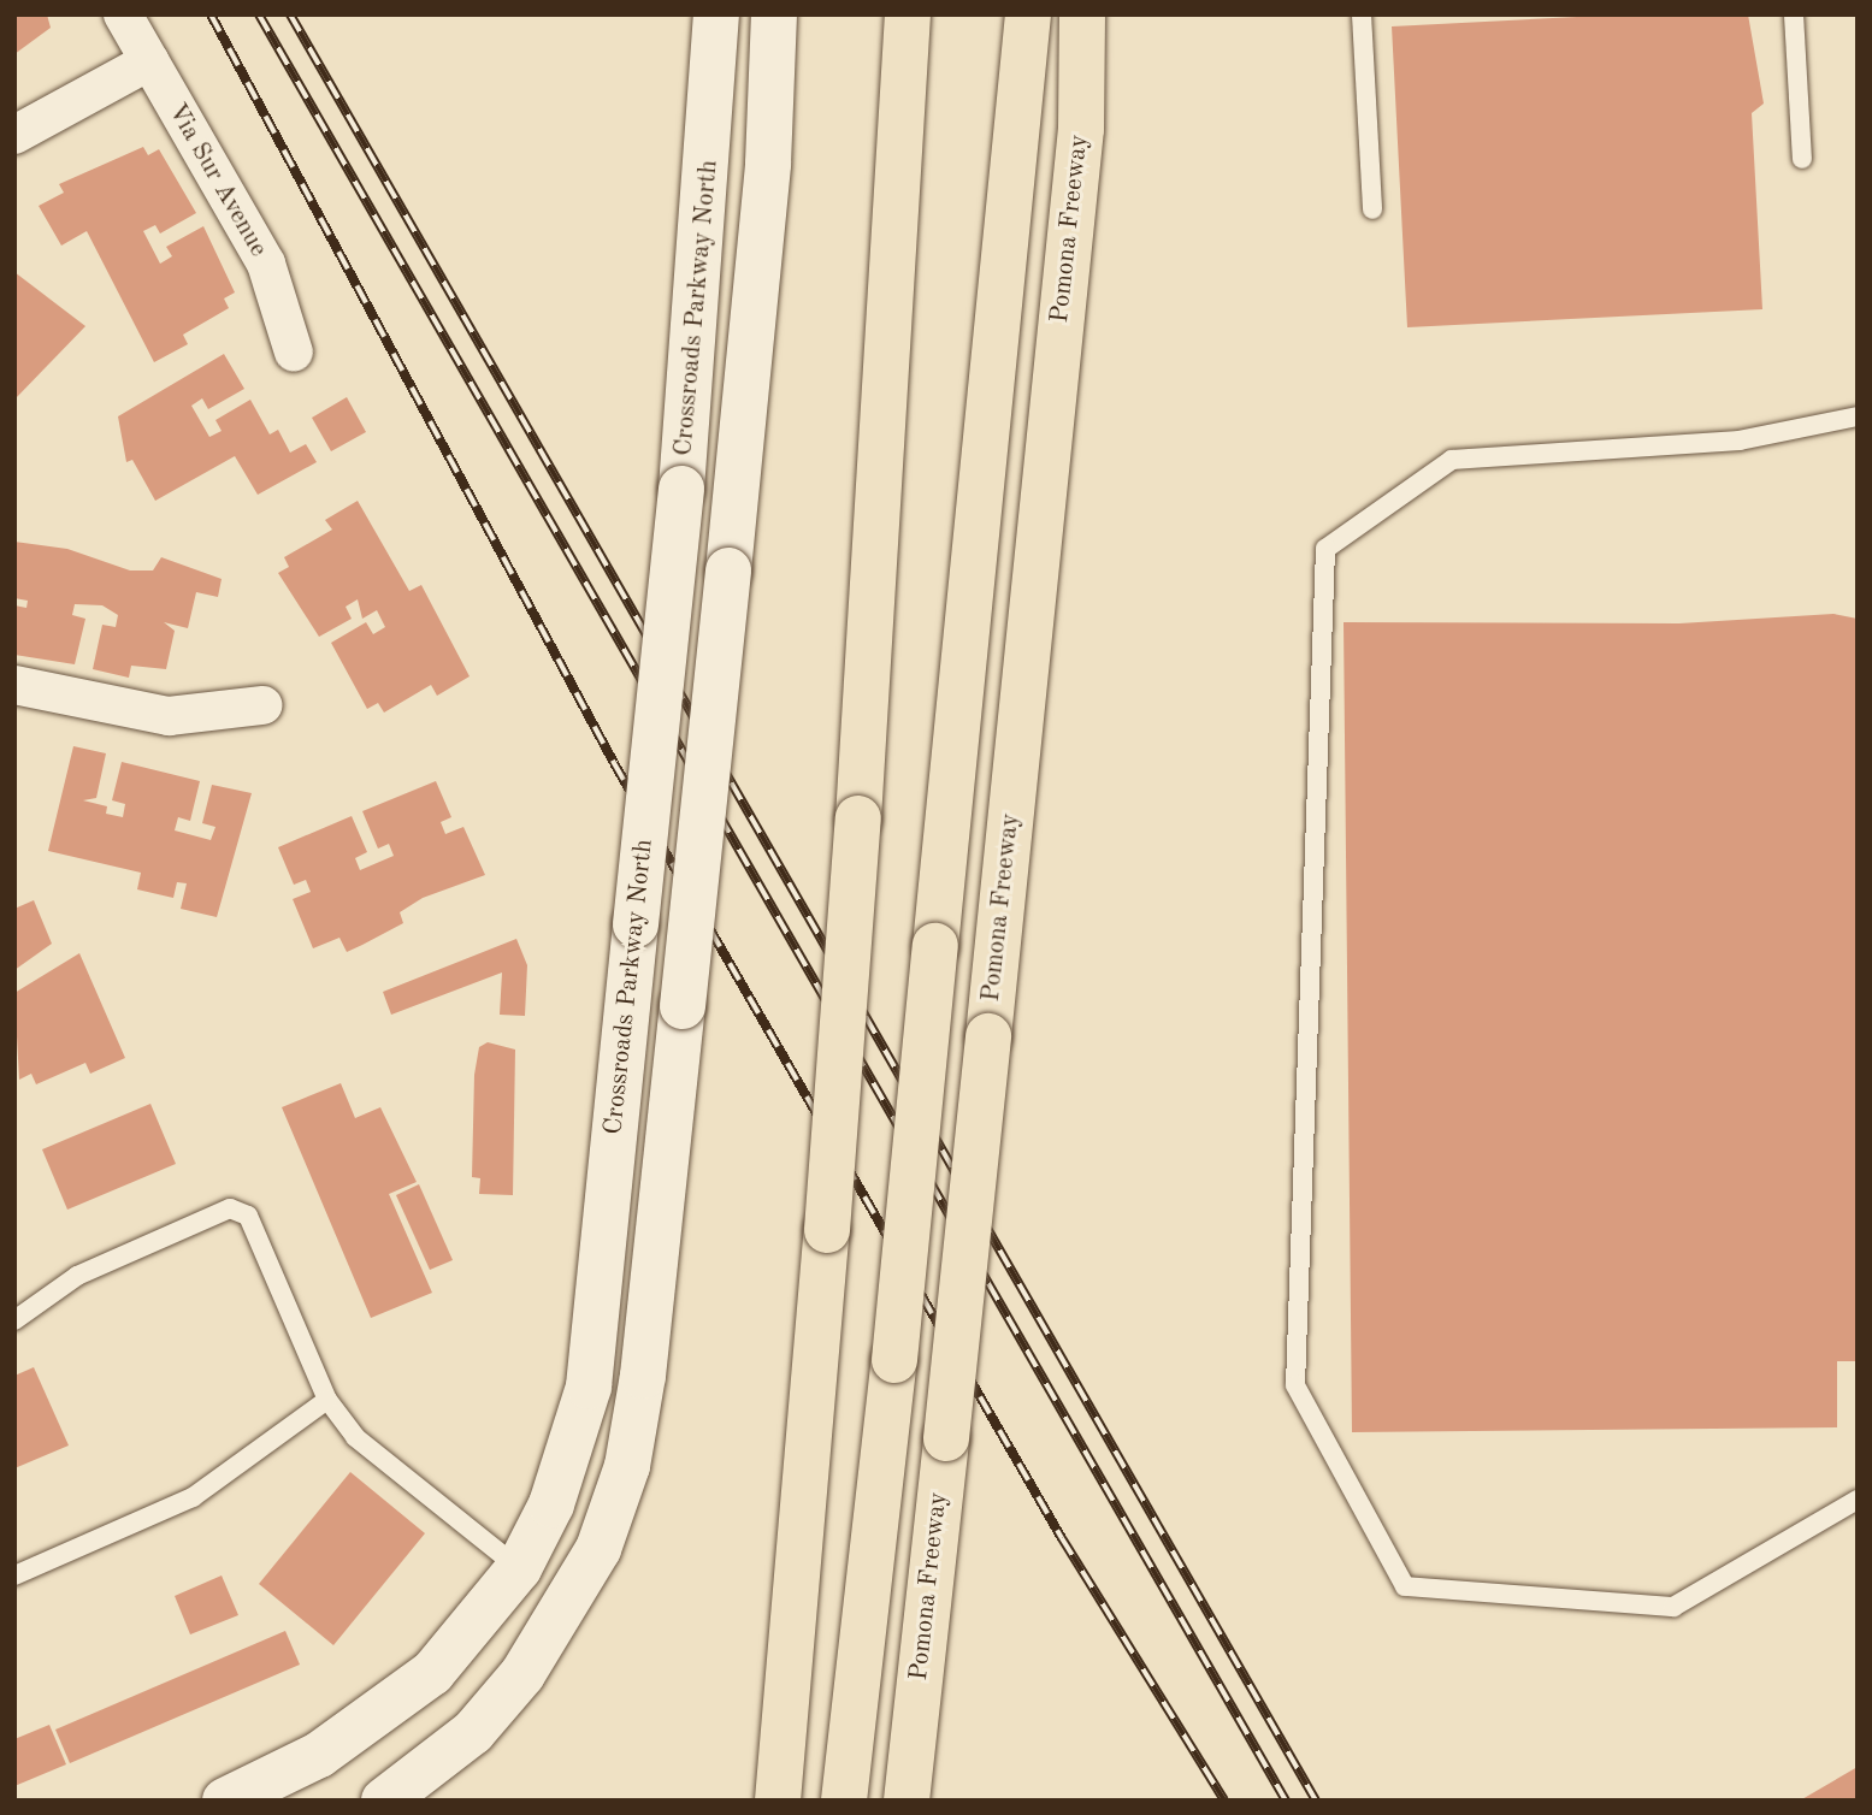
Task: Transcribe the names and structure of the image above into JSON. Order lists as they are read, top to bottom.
{
  "streets": {
    "highway": ["Pomona Freeway"],
    "street": ["Via Sur Avenue", "Crossroads Parkway North"]
  }
}
